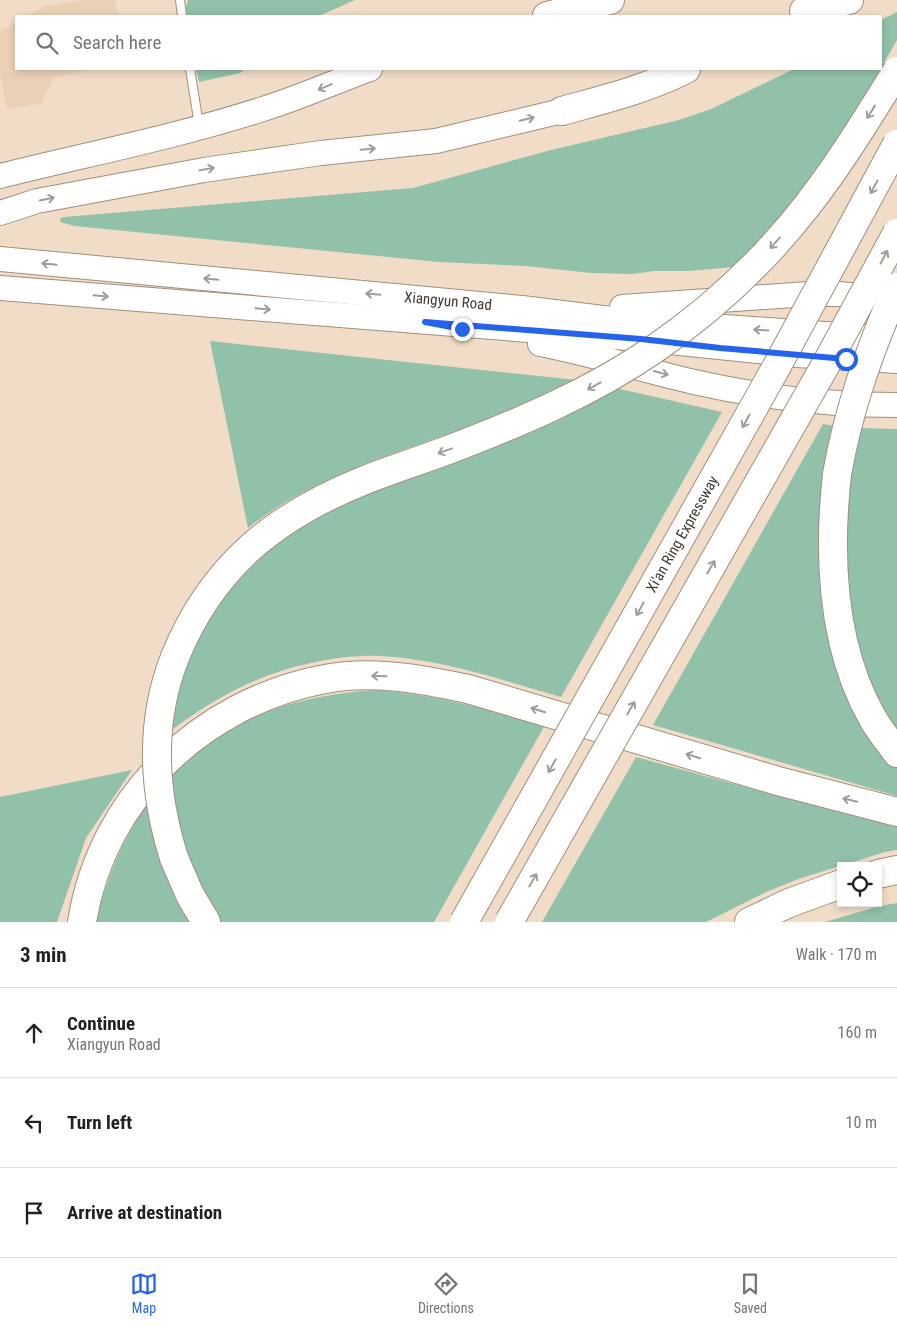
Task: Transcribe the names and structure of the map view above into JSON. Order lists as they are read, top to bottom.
{
  "streets": {
    "highway": ["Xi'an Ring Expressway"],
    "main road": ["Xiangyun Road"]
  },
  "page": {
    "search": "Search here",
    "heading": ["3 min", "Walk · 170 m"],
    "list": [
      ["Continue", "Xiangyun Road", "160 m"],
      ["Turn left", "10 m"],
      "Arrive at destination"
    ],
    "nav": ["Map", "Directions", "Saved"]
  }
}
